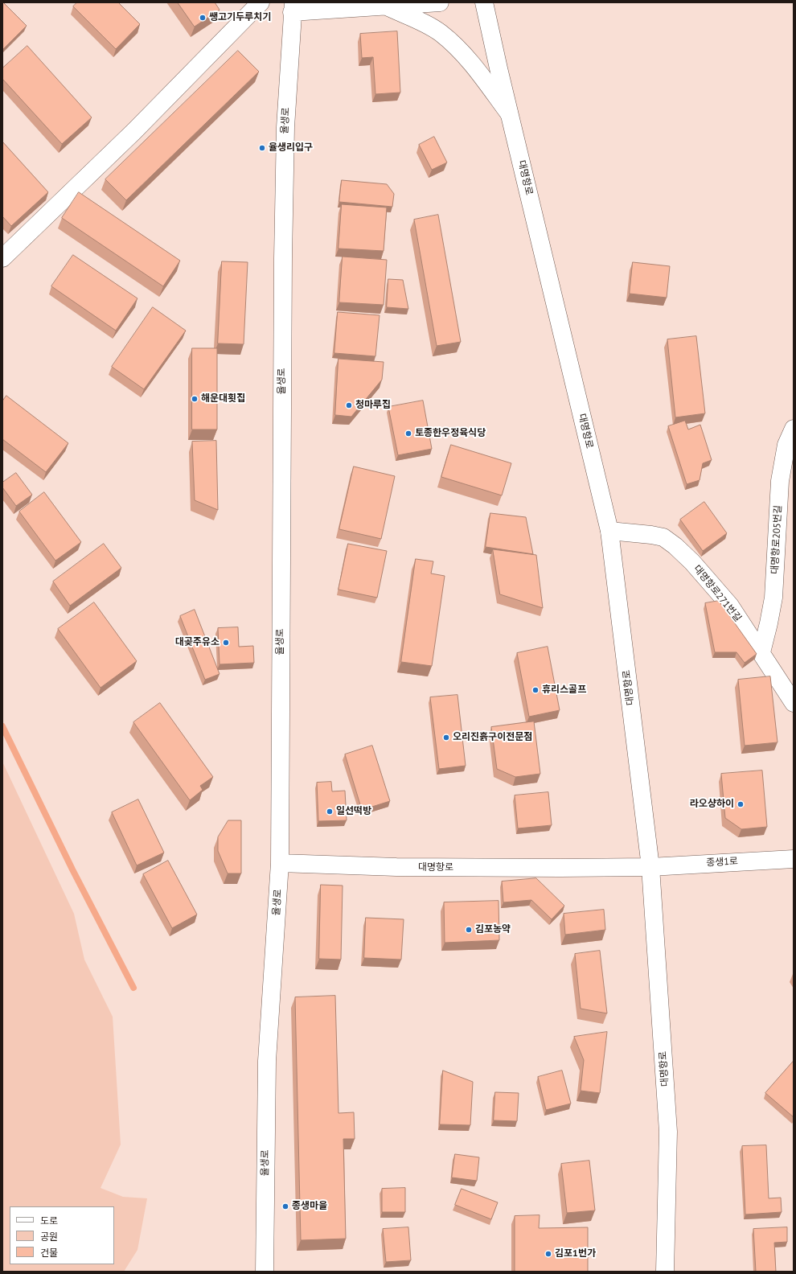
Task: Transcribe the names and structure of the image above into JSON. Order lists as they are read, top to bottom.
{
  "streets": {
    "street": [
      "율생로",
      "대명항로",
      "대명항로205번길",
      "대명항로271번길",
      "종생1로"
    ]
  },
  "crossings": [
    ["율생로", "대명항로"],
    ["대명항로", "대명항로271번길"],
    ["대명항로", "종생1로"],
    ["대명항로205번길", "대명항로271번길"]
  ],
  "places": [
    "쌩고기두루치기",
    "율생리입구",
    "해운대횟집",
    "청마루집",
    "토종한우정육식당",
    "대곶주유소",
    "휴리스골프",
    "오리진흙구이전문점",
    "라오샹하이",
    "일선떡방",
    "김포농약",
    "종생마을",
    "김포1번가"
  ],
  "legend": ["도로", "공원", "건물"]
}
